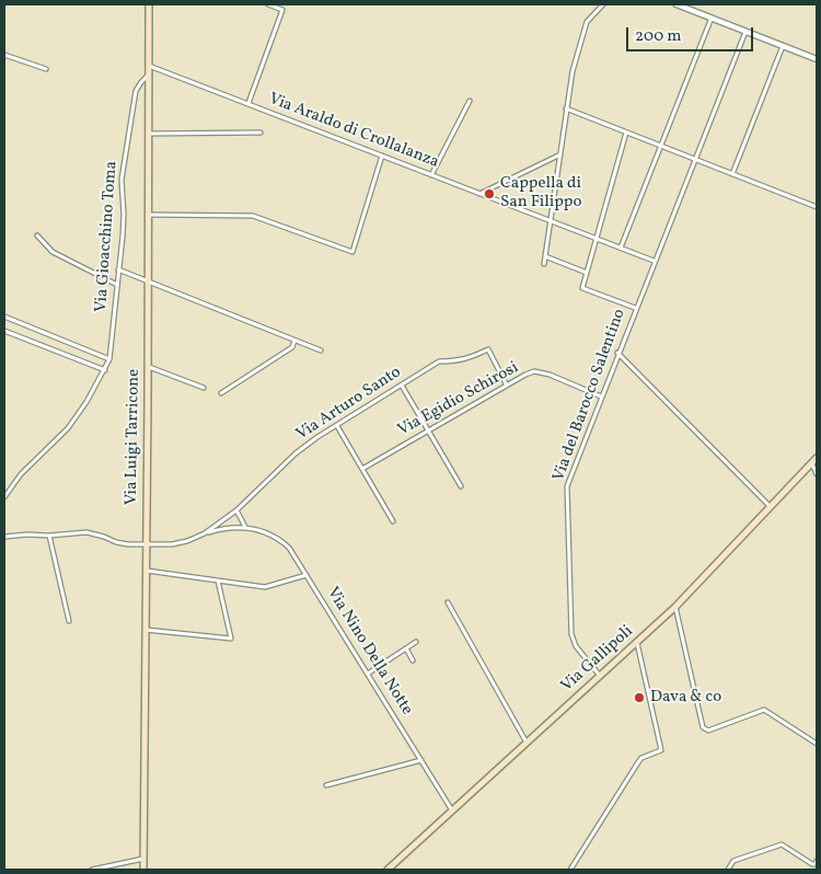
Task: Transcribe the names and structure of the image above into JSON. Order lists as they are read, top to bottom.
{
  "streets": {
    "main road": ["Via Luigi Tarricone", "Via Gallipoli"],
    "street": [
      "Via Araldo di Crollalanza",
      "Via Gioacchino Toma",
      "Via del Barocco Salentino",
      "Via Egidio Schirosi",
      "Via Arturo Santo",
      "Via Nino Della Notte"
    ]
  },
  "crossings": [
    ["Via Araldo di Crollalanza", "Via del Barocco Salentino"],
    ["Via Araldo di Crollalanza", "Via Luigi Tarricone"],
    ["Via Gioacchino Toma", "Via Luigi Tarricone"],
    ["Via del Barocco Salentino", "Via Egidio Schirosi"],
    ["Via del Barocco Salentino", "Via Gallipoli"],
    ["Via Egidio Schirosi", "Via Arturo Santo"],
    ["Via Arturo Santo", "Via Luigi Tarricone"],
    ["Via Arturo Santo", "Via Nino Della Notte"],
    ["Via Nino Della Notte", "Via Gallipoli"]
  ],
  "places": ["Cappella di San Filippo", "Dava & co"],
  "scale_bar": "200 m"
}
